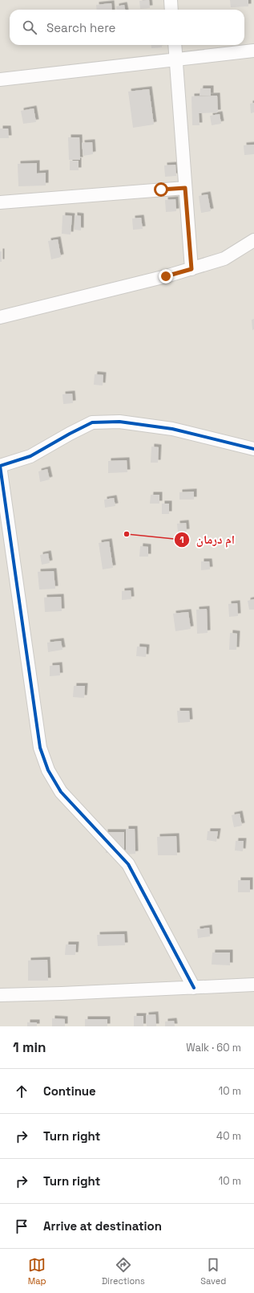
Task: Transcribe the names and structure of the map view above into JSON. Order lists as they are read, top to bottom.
{
  "places": ["ام درمان"],
  "page": {
    "search": "Search here",
    "heading": ["1 min", "Walk · 60 m"],
    "list": [
      ["Continue", "10 m"],
      ["Turn right", "40 m"],
      ["Turn right", "10 m"],
      "Arrive at destination"
    ],
    "nav": ["Map", "Directions", "Saved"]
  }
}
